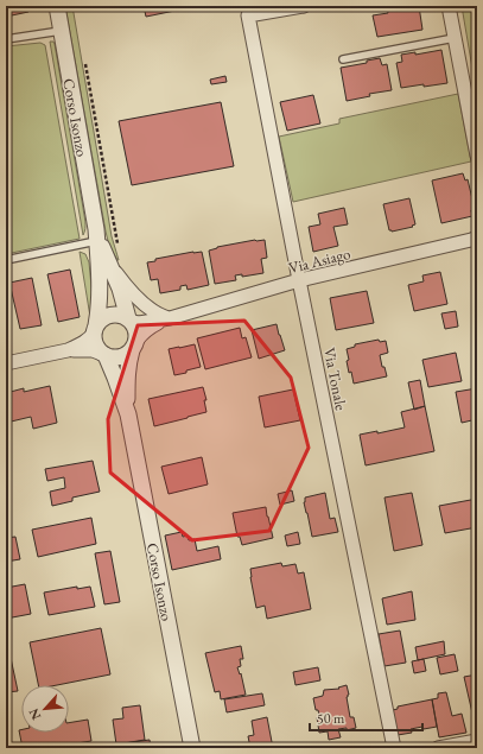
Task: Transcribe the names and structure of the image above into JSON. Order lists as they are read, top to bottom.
{
  "streets": {
    "street": ["Corso Isonzo", "Via Asiago", "Via Tonale"]
  },
  "crossings": [
    ["Corso Isonzo", "Via Asiago"],
    ["Via Asiago", "Via Tonale"]
  ],
  "scale_bar": "50 m",
  "north": "bottom left"
}
